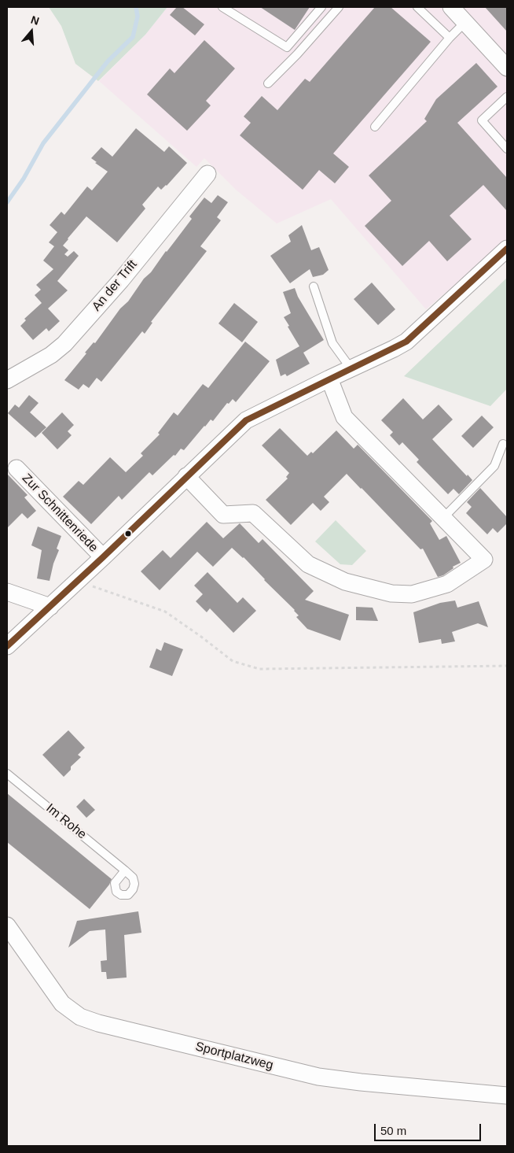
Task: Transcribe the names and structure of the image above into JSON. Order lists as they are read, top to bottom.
{
  "streets": {
    "street": ["An der Trift", "Zur Schnittenriede", "Sportplatzweg"],
    "lane": ["Im Rohe"]
  },
  "scale_bar": "50 m",
  "north": "top"
}
